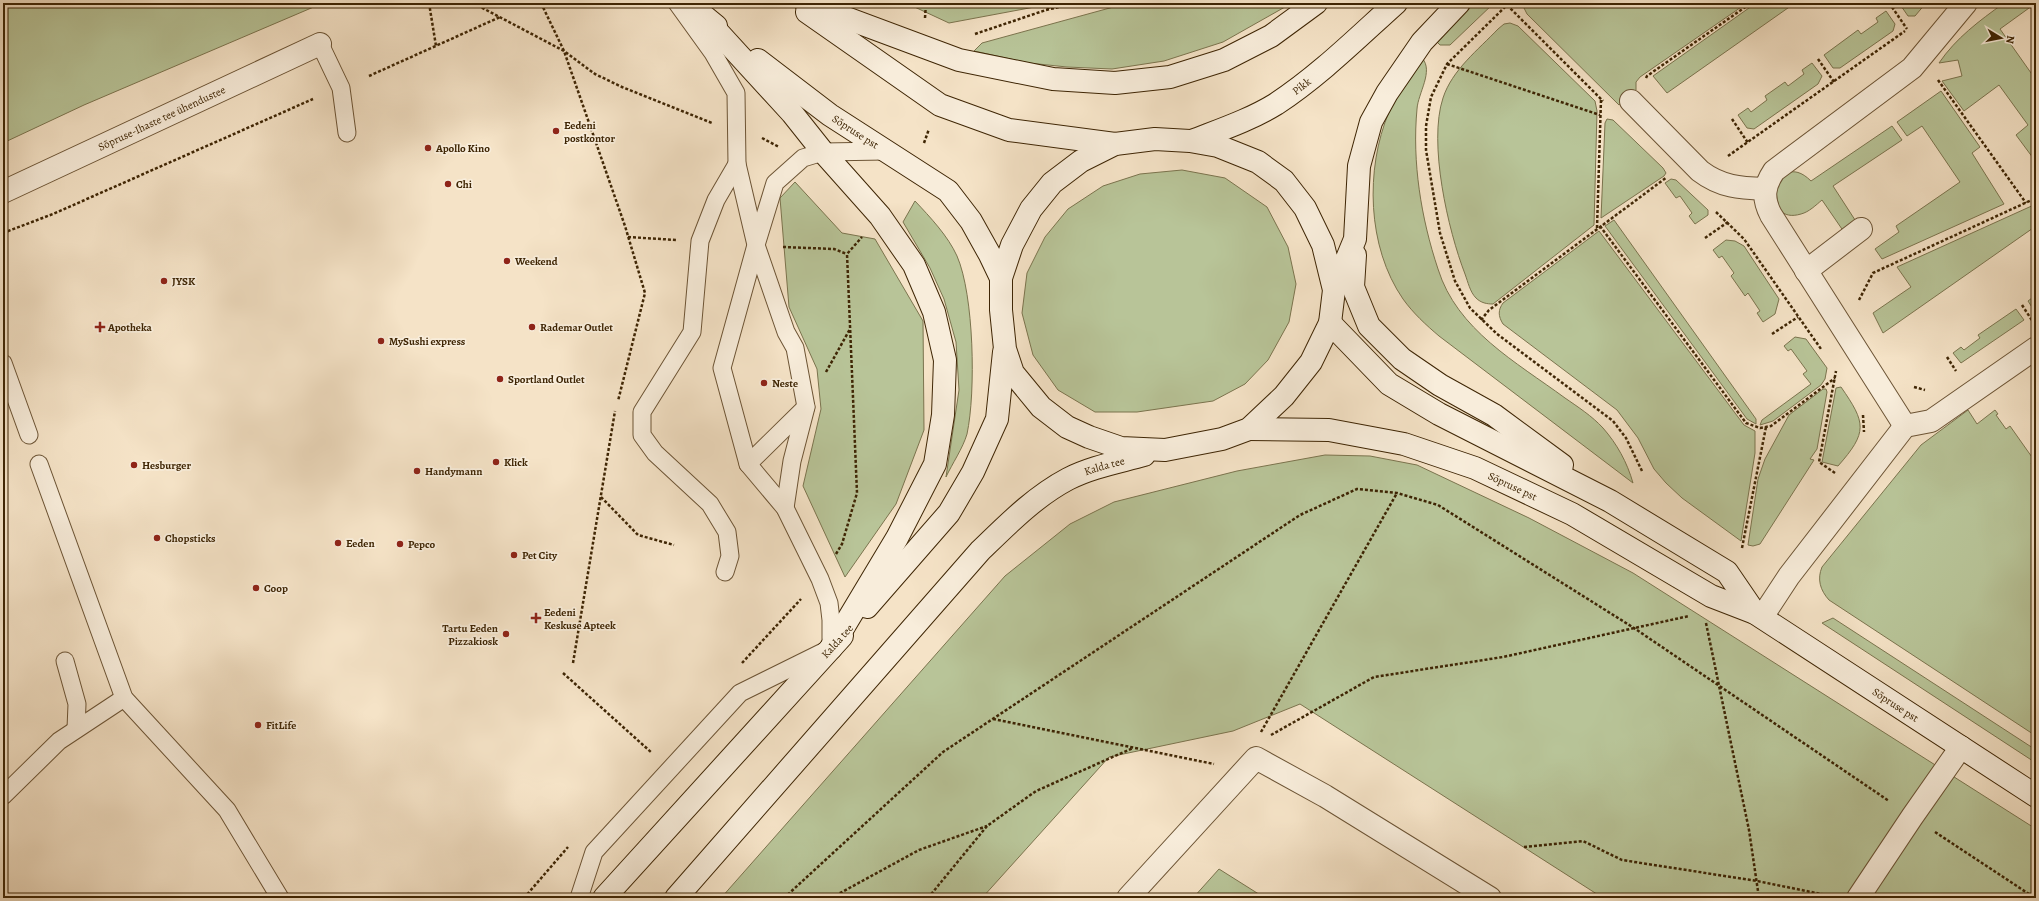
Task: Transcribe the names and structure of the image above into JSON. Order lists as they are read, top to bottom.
{
  "streets": {
    "street": [
      "Pikk",
      "Sõpruse-Ihaste tee ühendustee",
      "Sõpruse pst",
      "Kalda tee"
    ]
  },
  "places": {
    "other": [
      "Eedeni postkontor",
      "Apollo Kino",
      "Chi",
      "Weekend",
      "JYSK",
      "Rademar Outlet",
      "MySushi express",
      "Sportland Outlet",
      "Neste",
      "Klick",
      "Hesburger",
      "Handymann",
      "Chopsticks",
      "Eeden",
      "Pepco",
      "Pet City",
      "Coop",
      "Tartu Eeden Pizzakiosk",
      "FitLife"
    ],
    "health": ["Apotheka", "Eedeni Keskuse Apteek"]
  },
  "north": "right"
}
